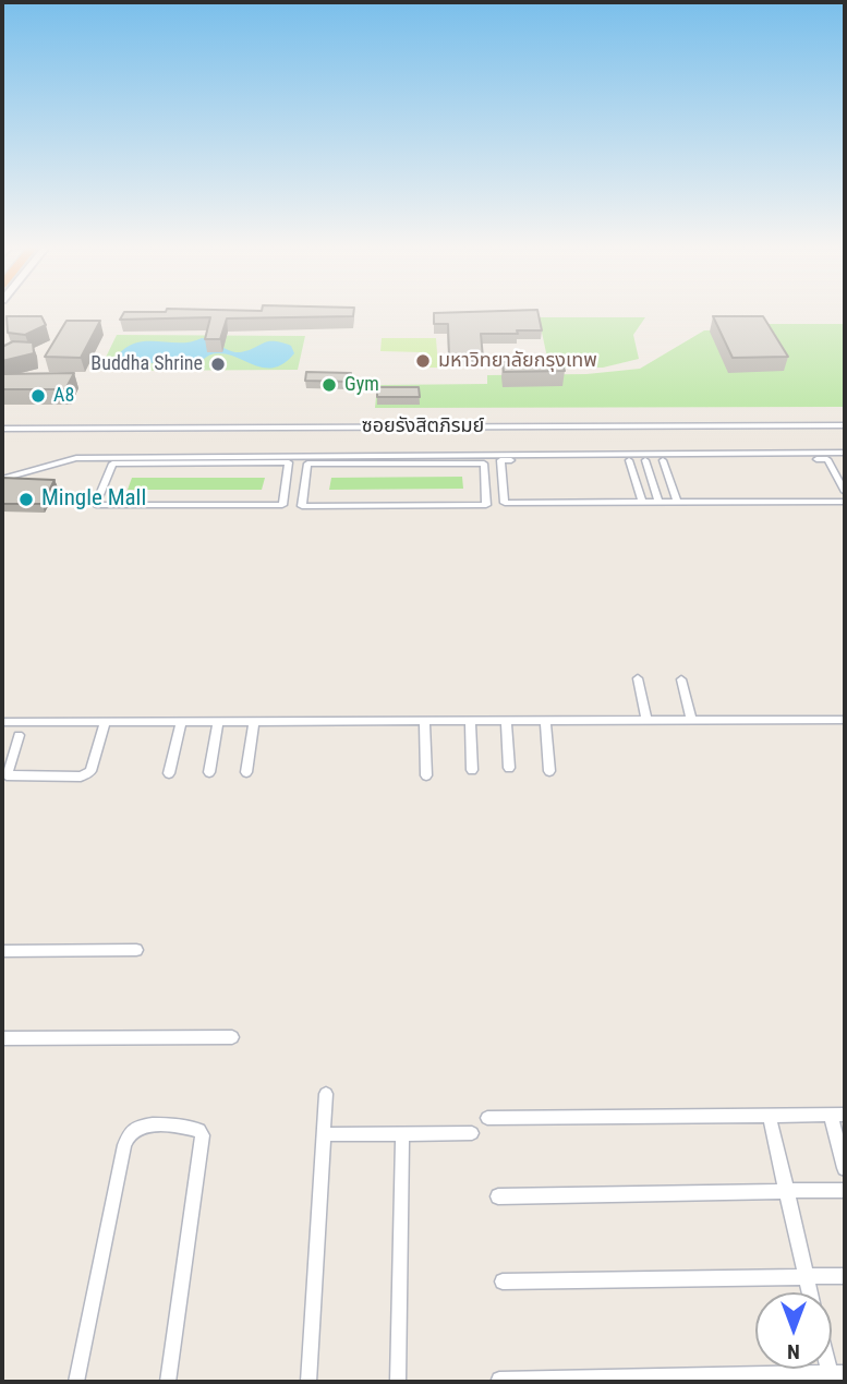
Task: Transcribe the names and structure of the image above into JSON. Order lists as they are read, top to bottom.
{
  "streets": {
    "street": ["ซอยรังสิตภิรมย์"]
  },
  "places": [
    "มหาวิทยาลัยกรุงเทพ",
    "Buddha Shrine",
    "Gym",
    "A8",
    "Mingle Mall"
  ],
  "north": "bottom"
}
